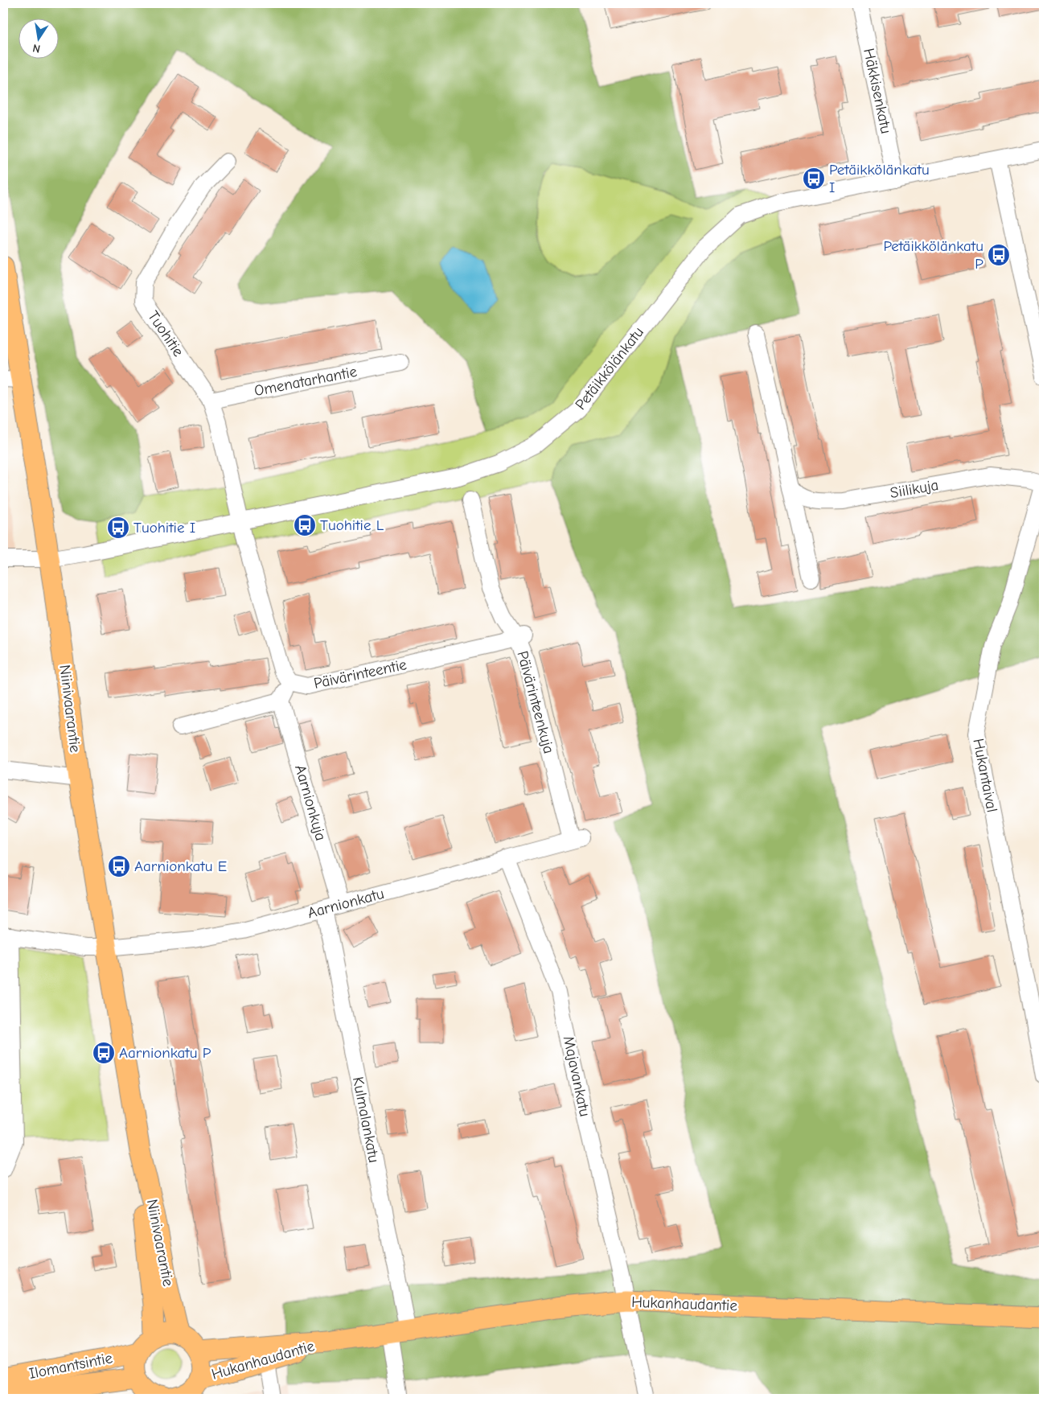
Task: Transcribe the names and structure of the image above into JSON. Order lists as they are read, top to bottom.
{
  "streets": {
    "main road": ["Niinivaarantie", "Hukanhaudantie", "Ilomantsintie"],
    "street": [
      "Häkkisenkatu",
      "Tuohitie",
      "Petäikkölänkatu",
      "Omenatarhantie",
      "Siilikuja",
      "Päivärinteentie",
      "Päivärinteenkuja",
      "Hukantaival",
      "Aarnionkuja",
      "Aarnionkatu",
      "Majavankatu",
      "Kulmalankatu"
    ]
  },
  "crossings": [
    ["Häkkisenkatu", "Petäikkölänkatu"],
    ["Tuohitie", "Petäikkölänkatu"],
    ["Tuohitie", "Omenatarhantie"],
    ["Petäikkölänkatu", "Niinivaarantie"],
    ["Siilikuja", "Hukantaival"],
    ["Päivärinteentie", "Päivärinteenkuja"],
    ["Päivärinteenkuja", "Aarnionkatu"],
    ["Niinivaarantie", "Aarnionkatu"],
    ["Aarnionkuja", "Aarnionkatu"],
    ["Aarnionkatu", "Majavankatu"],
    ["Aarnionkatu", "Kulmalankatu"],
    ["Majavankatu", "Hukanhaudantie"],
    ["Kulmalankatu", "Hukanhaudantie"]
  ],
  "places": {
    "bus stop": [
      "Petäikkölänkatu I",
      "Petäikkölänkatu P",
      "Tuohitie L",
      "Tuohitie I",
      "Aarnionkatu E",
      "Aarnionkatu P"
    ]
  },
  "north": "bottom"
}
